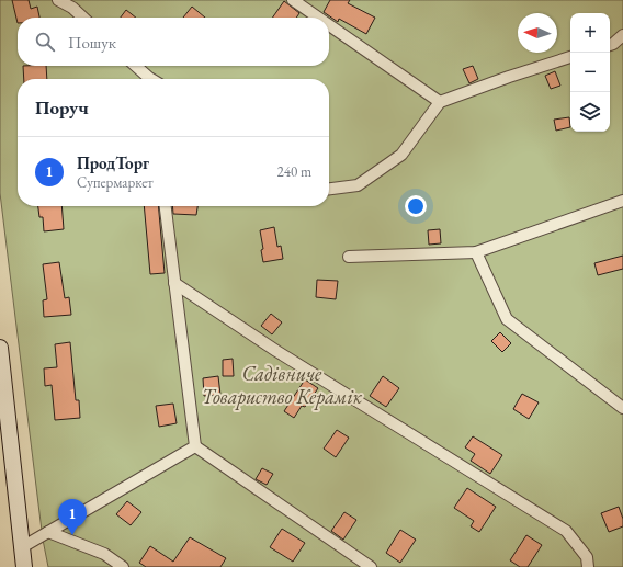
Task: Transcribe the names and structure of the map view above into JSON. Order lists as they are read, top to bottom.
{
  "parks": ["Садівниче Товариство Керамік"],
  "north": "left",
  "page": {
    "map_buttons": ["+", "−"],
    "search": "Пошук",
    "heading": "Поруч",
    "list": [
      {
        "mark": "1",
        "name": "ПродТорг",
        "note": "Супермаркет",
        "value": "240 m"
      }
    ],
    "pins": "1"
  }
}
